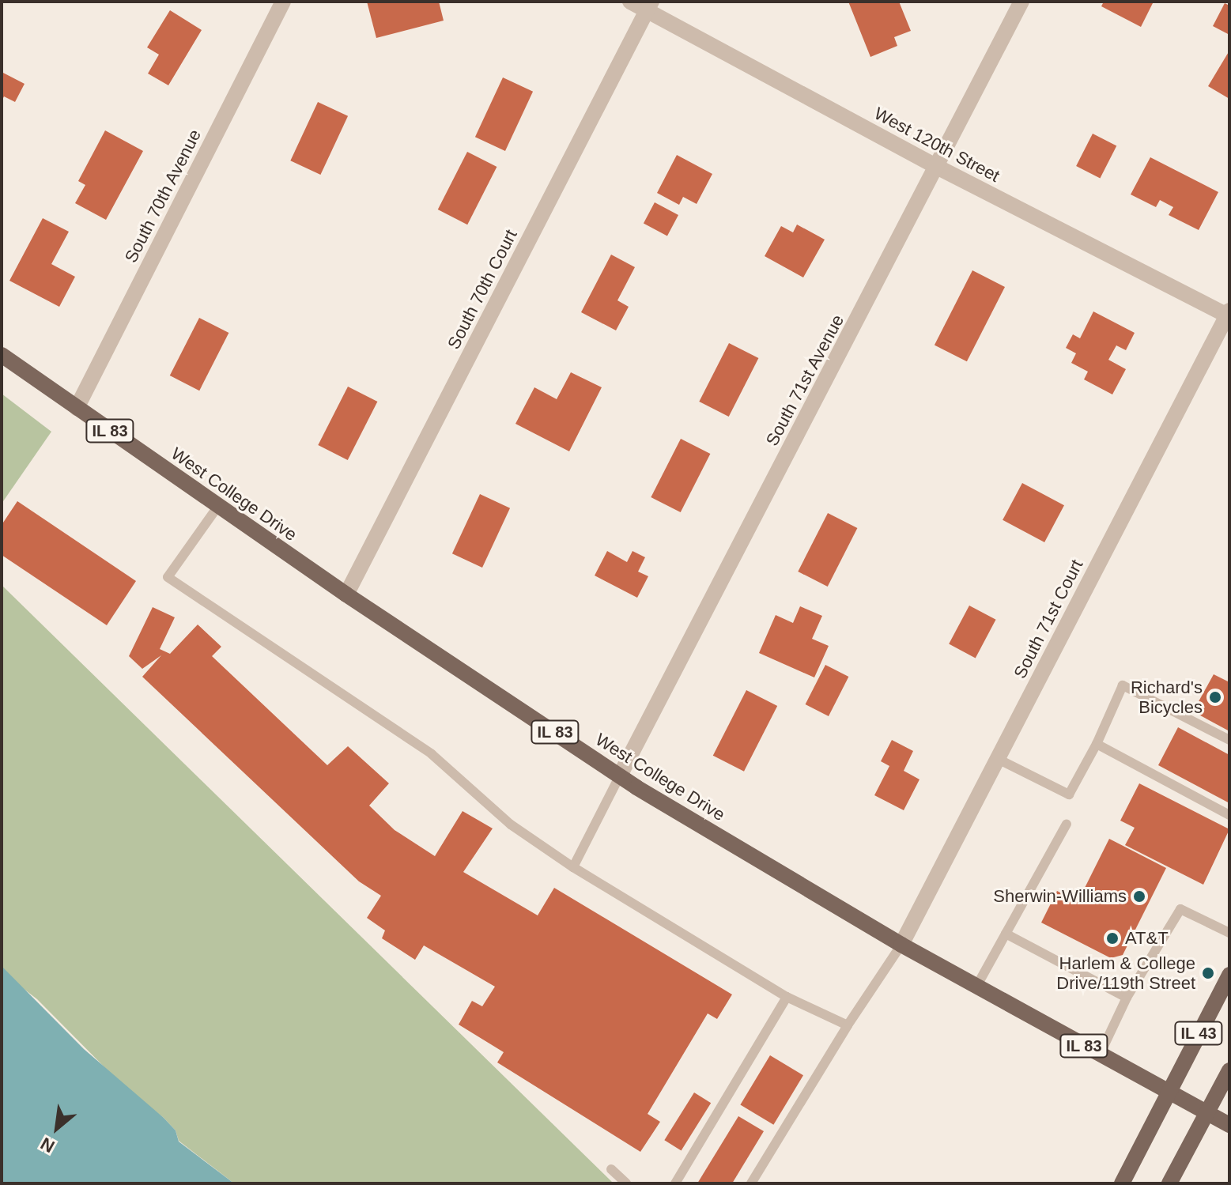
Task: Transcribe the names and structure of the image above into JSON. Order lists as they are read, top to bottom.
{
  "streets": {
    "main road": ["IL 83", "West College Drive", "IL 43"],
    "street": [
      "West 120th Street",
      "South 70th Avenue",
      "South 70th Court",
      "South 71st Avenue",
      "South 71st Court"
    ]
  },
  "crossings": [
    ["West 120th Street", "South 70th Court"],
    ["West 120th Street", "South 71st Avenue"],
    ["West 120th Street", "South 71st Court"],
    ["South 70th Avenue", "West College Drive"],
    ["South 70th Court", "West College Drive"],
    ["South 71st Avenue", "West College Drive"],
    ["West College Drive", "South 71st Court"],
    ["West College Drive", "IL 43"]
  ],
  "places": [
    "Richard's Bicycles",
    "Sherwin-Williams",
    "AT&T",
    "Harlem & College Drive/119th Street"
  ],
  "north": "bottom left"
}
